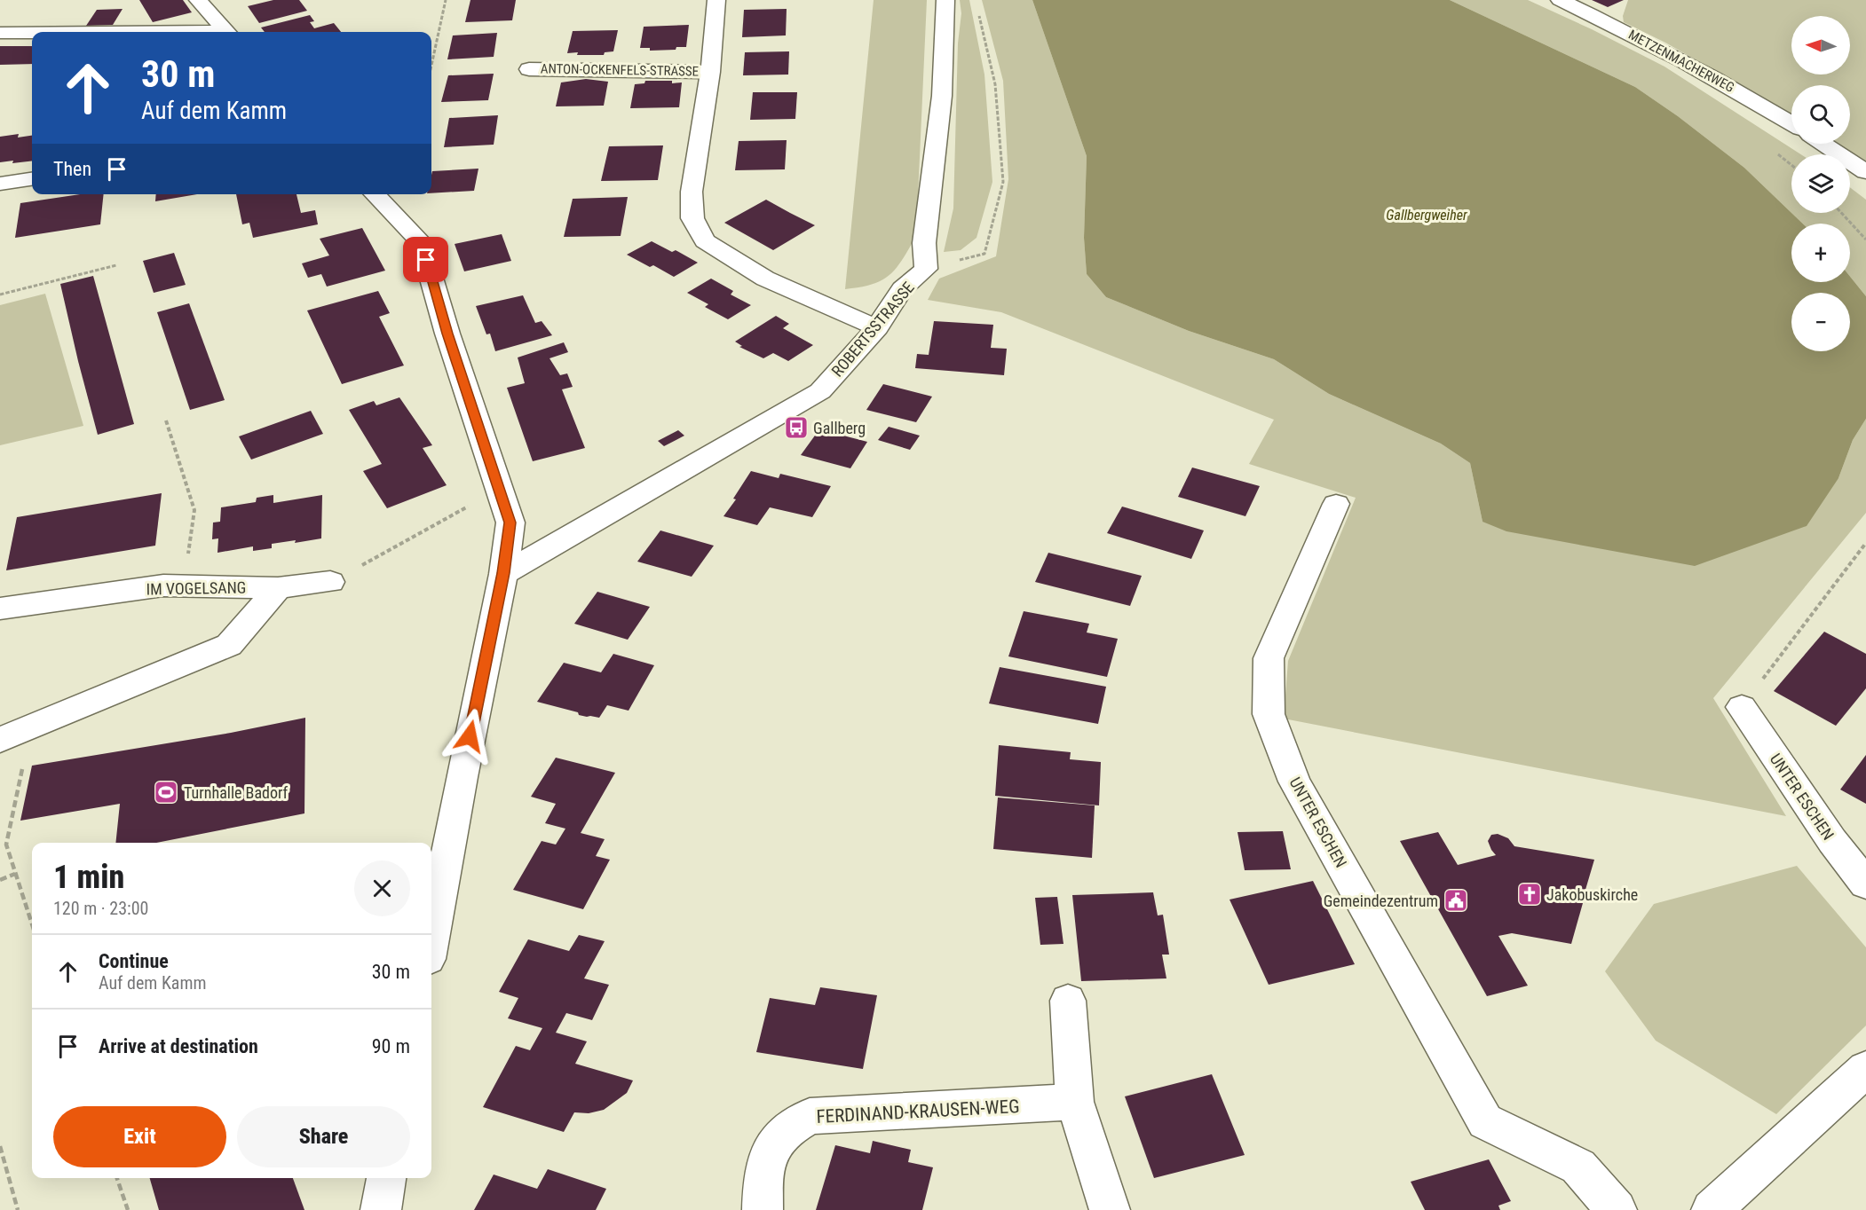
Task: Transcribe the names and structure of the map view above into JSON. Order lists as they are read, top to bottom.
{
  "streets": {
    "street": [
      "METZENMACHERWEG",
      "ANTON-OCKENFELS-STRASSE",
      "ROBERTSSTRASSE",
      "IM VOGELSANG",
      "UNTER ESCHEN",
      "FERDINAND-KRAUSEN-WEG"
    ]
  },
  "crossings": [
    ["ANTON-OCKENFELS-STRASSE", "ROBERTSSTRASSE"]
  ],
  "water": ["Gallbergweiher"],
  "places": {
    "bus stop": ["Gallberg"],
    "sports": ["Turnhalle Badorf"],
    "church": ["Jakobuskirche"],
    "public building": ["Gemeindezentrum"]
  },
  "north": "left",
  "page": {
    "map_buttons": ["+", "−"],
    "turn": ["30 m", "Auf dem Kamm"],
    "then": "Then",
    "heading": ["1 min", "120 m · 23:00"],
    "list": [
      {
        "name": "Continue",
        "note": "Auf dem Kamm",
        "value": "30 m"
      },
      {
        "name": "Arrive at destination",
        "value": "90 m"
      }
    ],
    "buttons": ["Exit", "Share"]
  }
}
